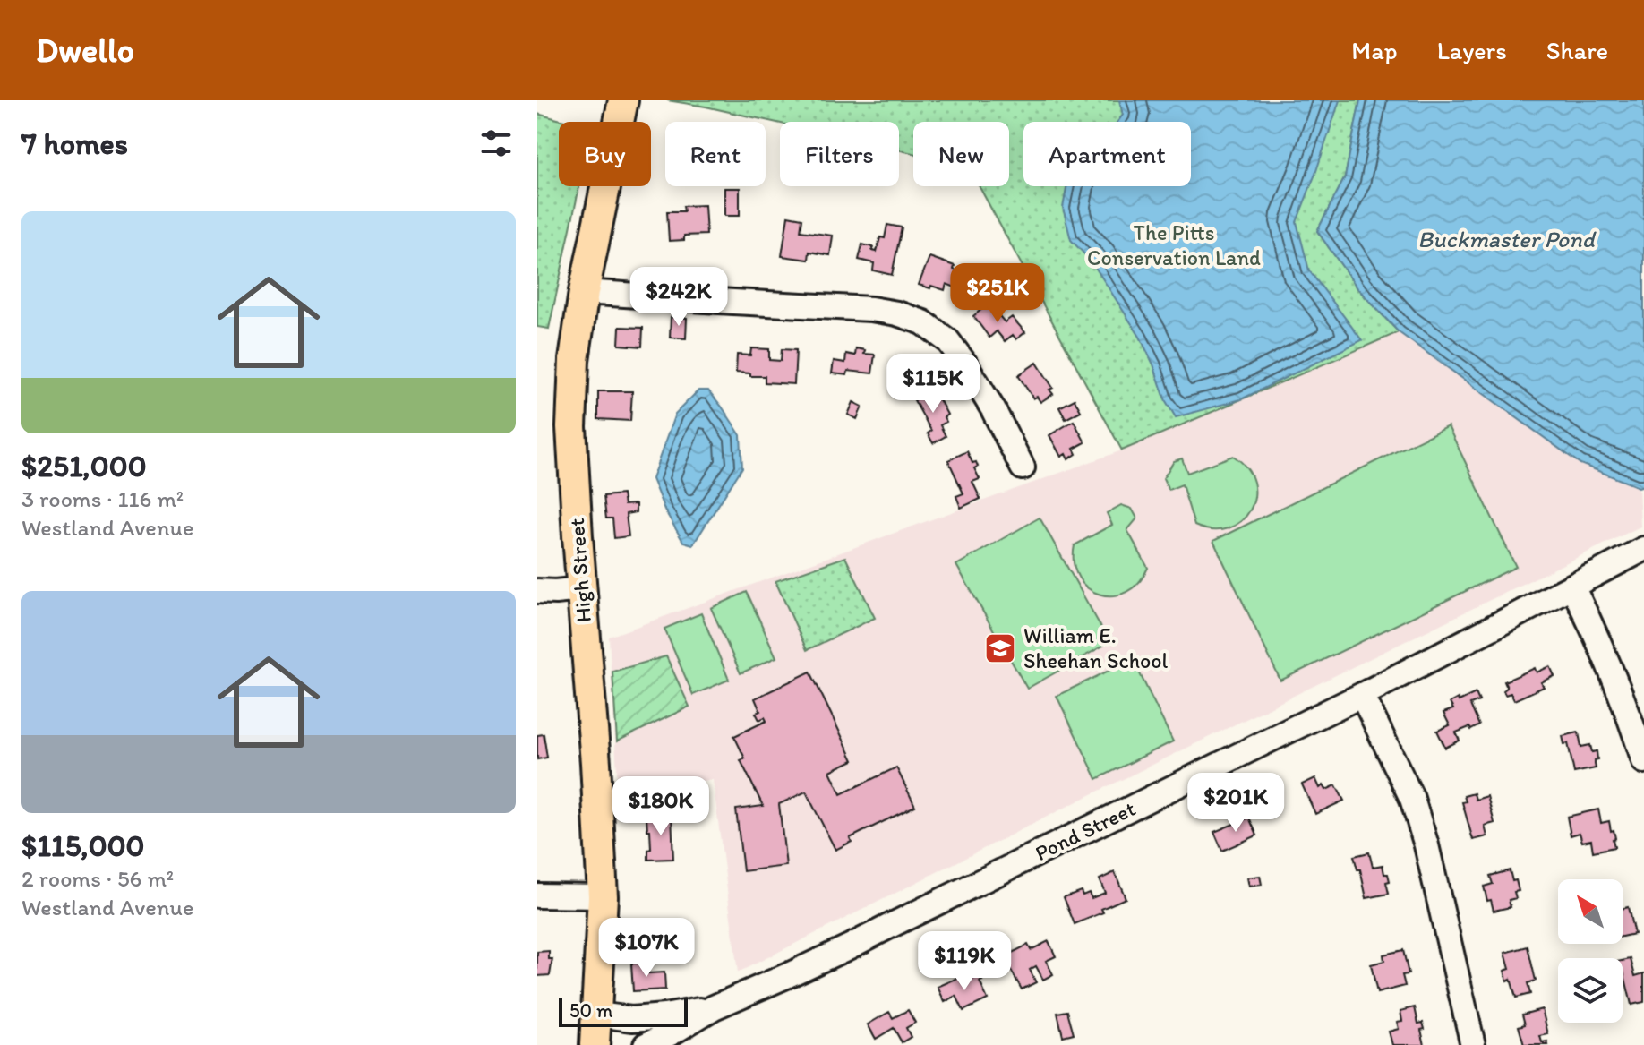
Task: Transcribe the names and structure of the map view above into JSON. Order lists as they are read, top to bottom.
{
  "streets": {
    "main road": ["High Street"],
    "street": ["Pond Street"]
  },
  "crossings": [
    ["High Street", "Pond Street"]
  ],
  "water": ["Buckmaster Pond"],
  "parks": ["The Pitts Conservation Land"],
  "places": {
    "school or university": ["William E. Sheehan School"]
  },
  "scale_bar": "50 m",
  "north": "top left",
  "page": {
    "header": "Dwello",
    "nav": ["Map", "Layers", "Share"],
    "heading": "7 homes",
    "chip": [
      "Buy",
      "Rent",
      "Filters",
      "New",
      "Apartment"
    ],
    "list": [
      {
        "name": "$251,000",
        "note": "3 rooms · 116 m² · Westland Avenue"
      },
      {
        "name": "$115,000",
        "note": "2 rooms · 56 m² · Westland Avenue"
      }
    ],
    "price": [
      "$251K",
      "$242K",
      "$115K",
      "$201K",
      "$180K",
      "$107K",
      "$119K"
    ],
    "scale": "50 m"
  }
}
